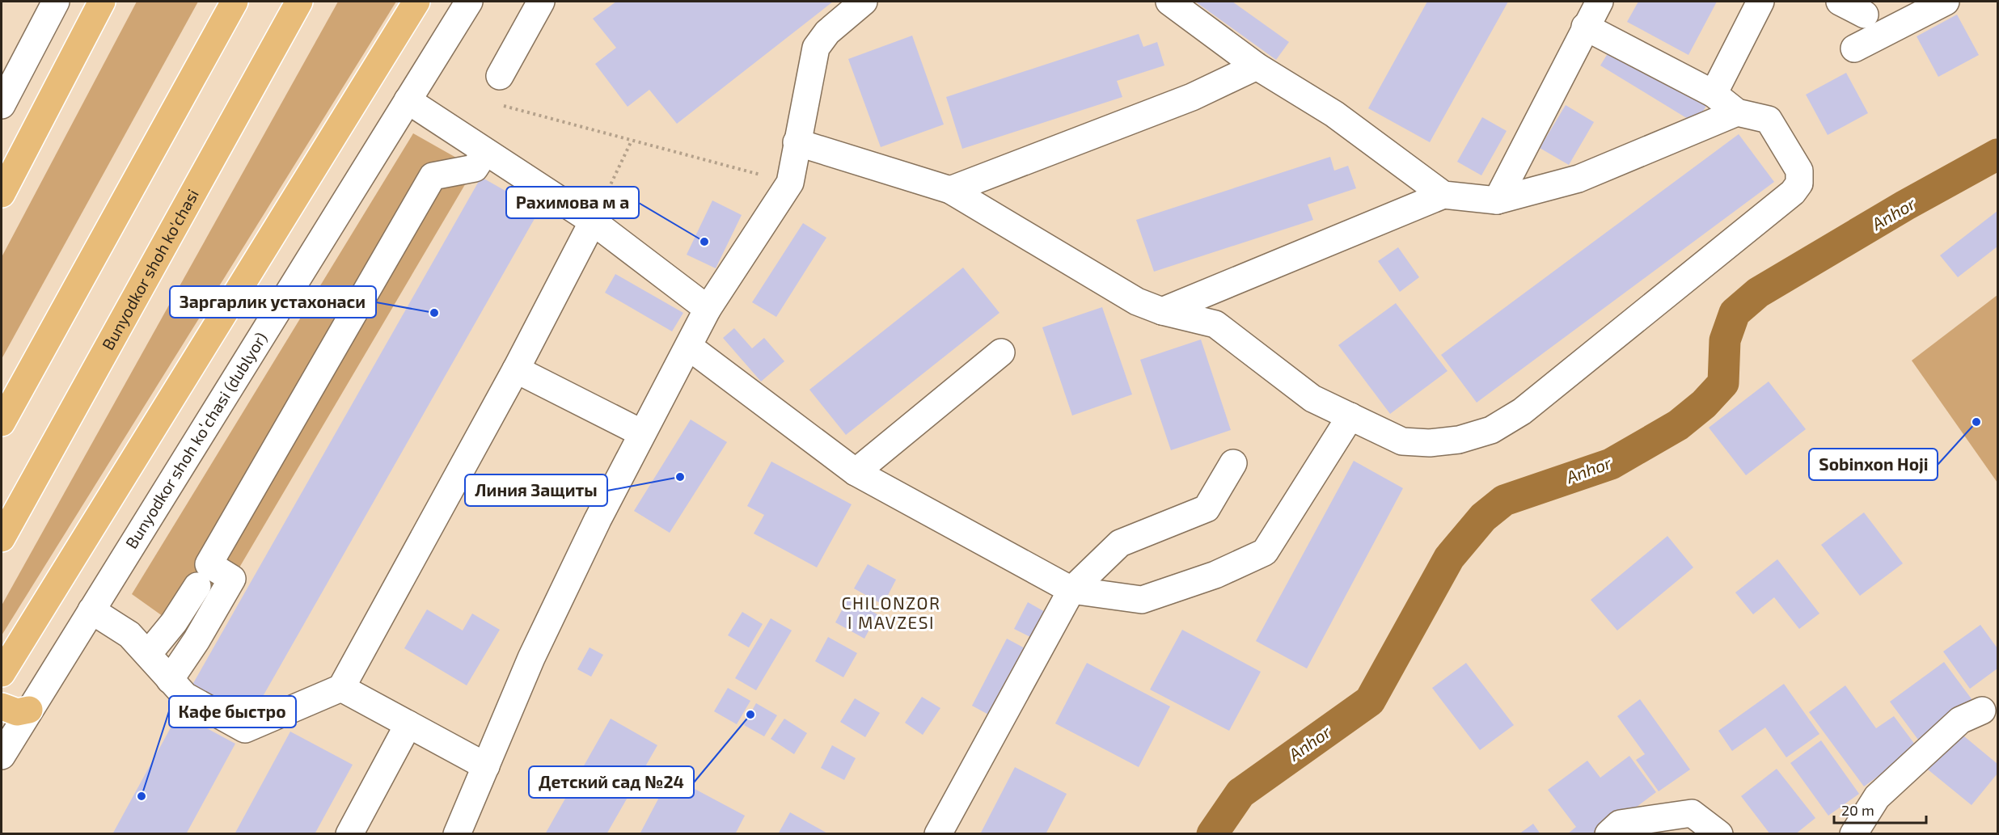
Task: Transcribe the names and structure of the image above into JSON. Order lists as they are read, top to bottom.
{
  "streets": {
    "main road": ["Bunyodkor shoh ko'chasi"],
    "street": ["Bunyodkor shoh koʻchasi (dublyor)"]
  },
  "districts": ["CHILONZOR I MAVZESI"],
  "water": ["Anhor"],
  "places": [
    "Рахимова м а",
    "Заргарлик устахонаси",
    "Sobinxon Hoji",
    "Линия Защиты",
    "Детский сад №24",
    "Кафе быстро"
  ],
  "scale_bar": "20 m"
}
